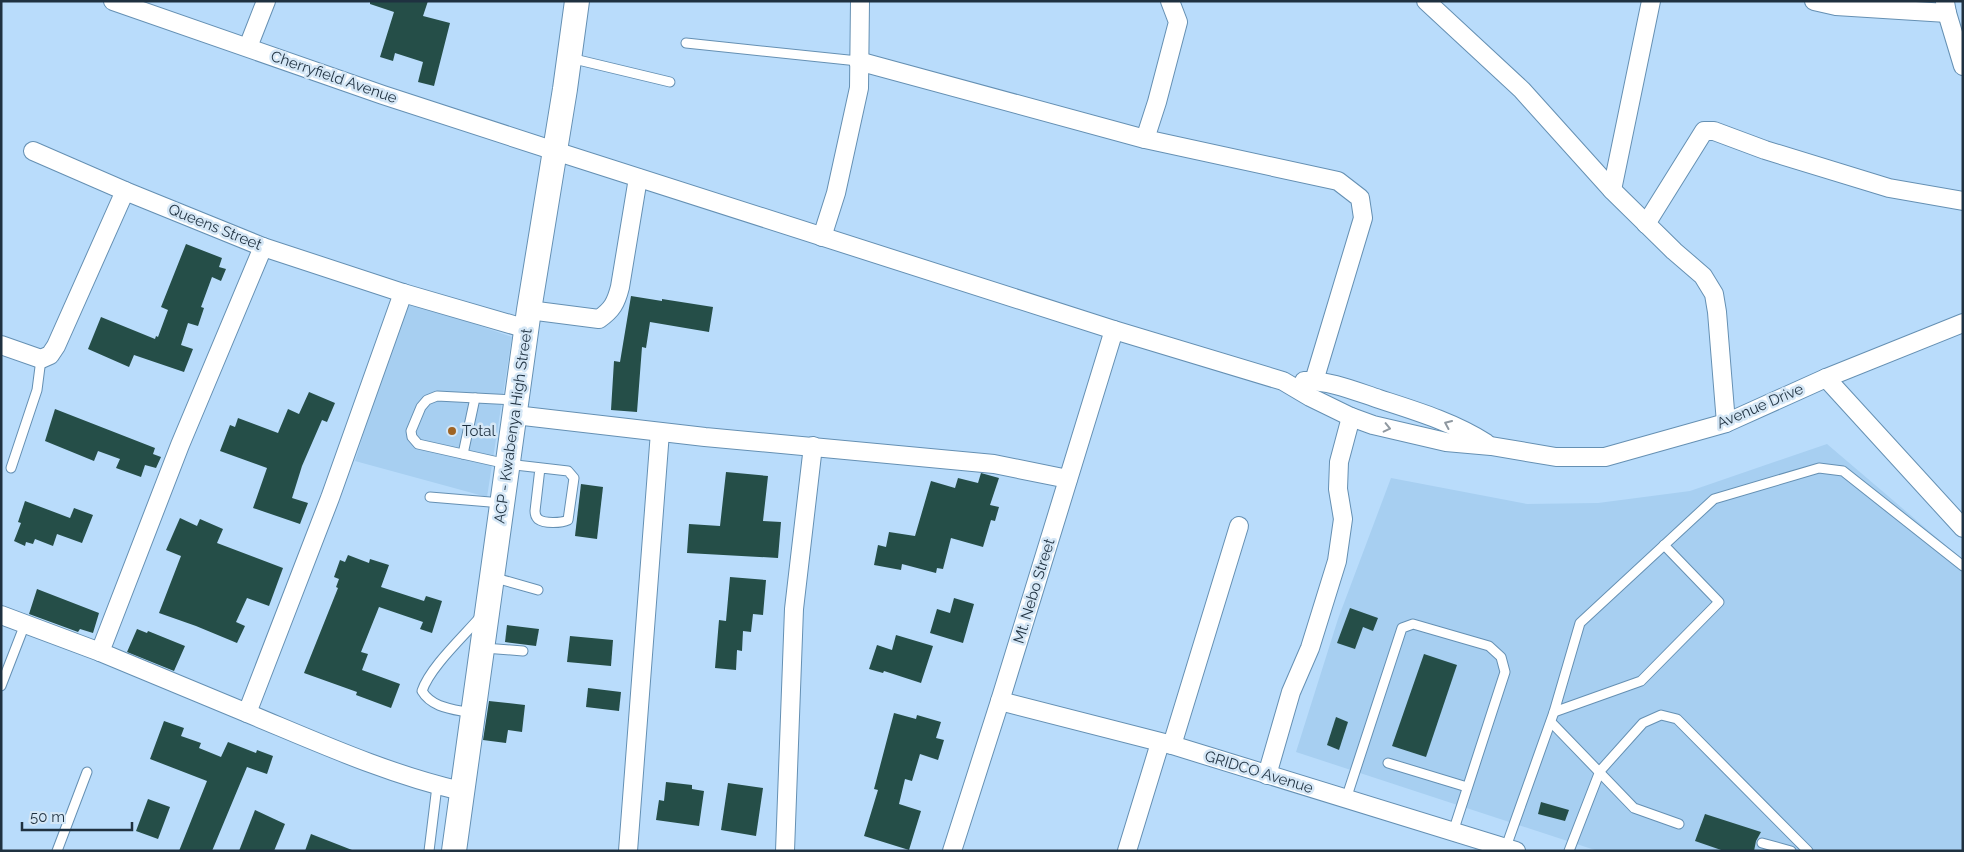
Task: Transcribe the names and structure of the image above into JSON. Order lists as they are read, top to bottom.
{
  "streets": {
    "main road": ["ACP - Kwabenya High Street"],
    "street": [
      "Cherryfield Avenue",
      "Queens Street",
      "Avenue Drive",
      "Mt. Nebo Street",
      "GRIDCO Avenue"
    ]
  },
  "crossings": [
    ["Cherryfield Avenue", "Queens Street"],
    ["Cherryfield Avenue", "ACP - Kwabenya High Street"],
    ["Cherryfield Avenue", "Mt. Nebo Street"],
    ["Queens Street", "ACP - Kwabenya High Street"],
    ["Mt. Nebo Street", "GRIDCO Avenue"]
  ],
  "places": ["Total"],
  "scale_bar": "50 m"
}
